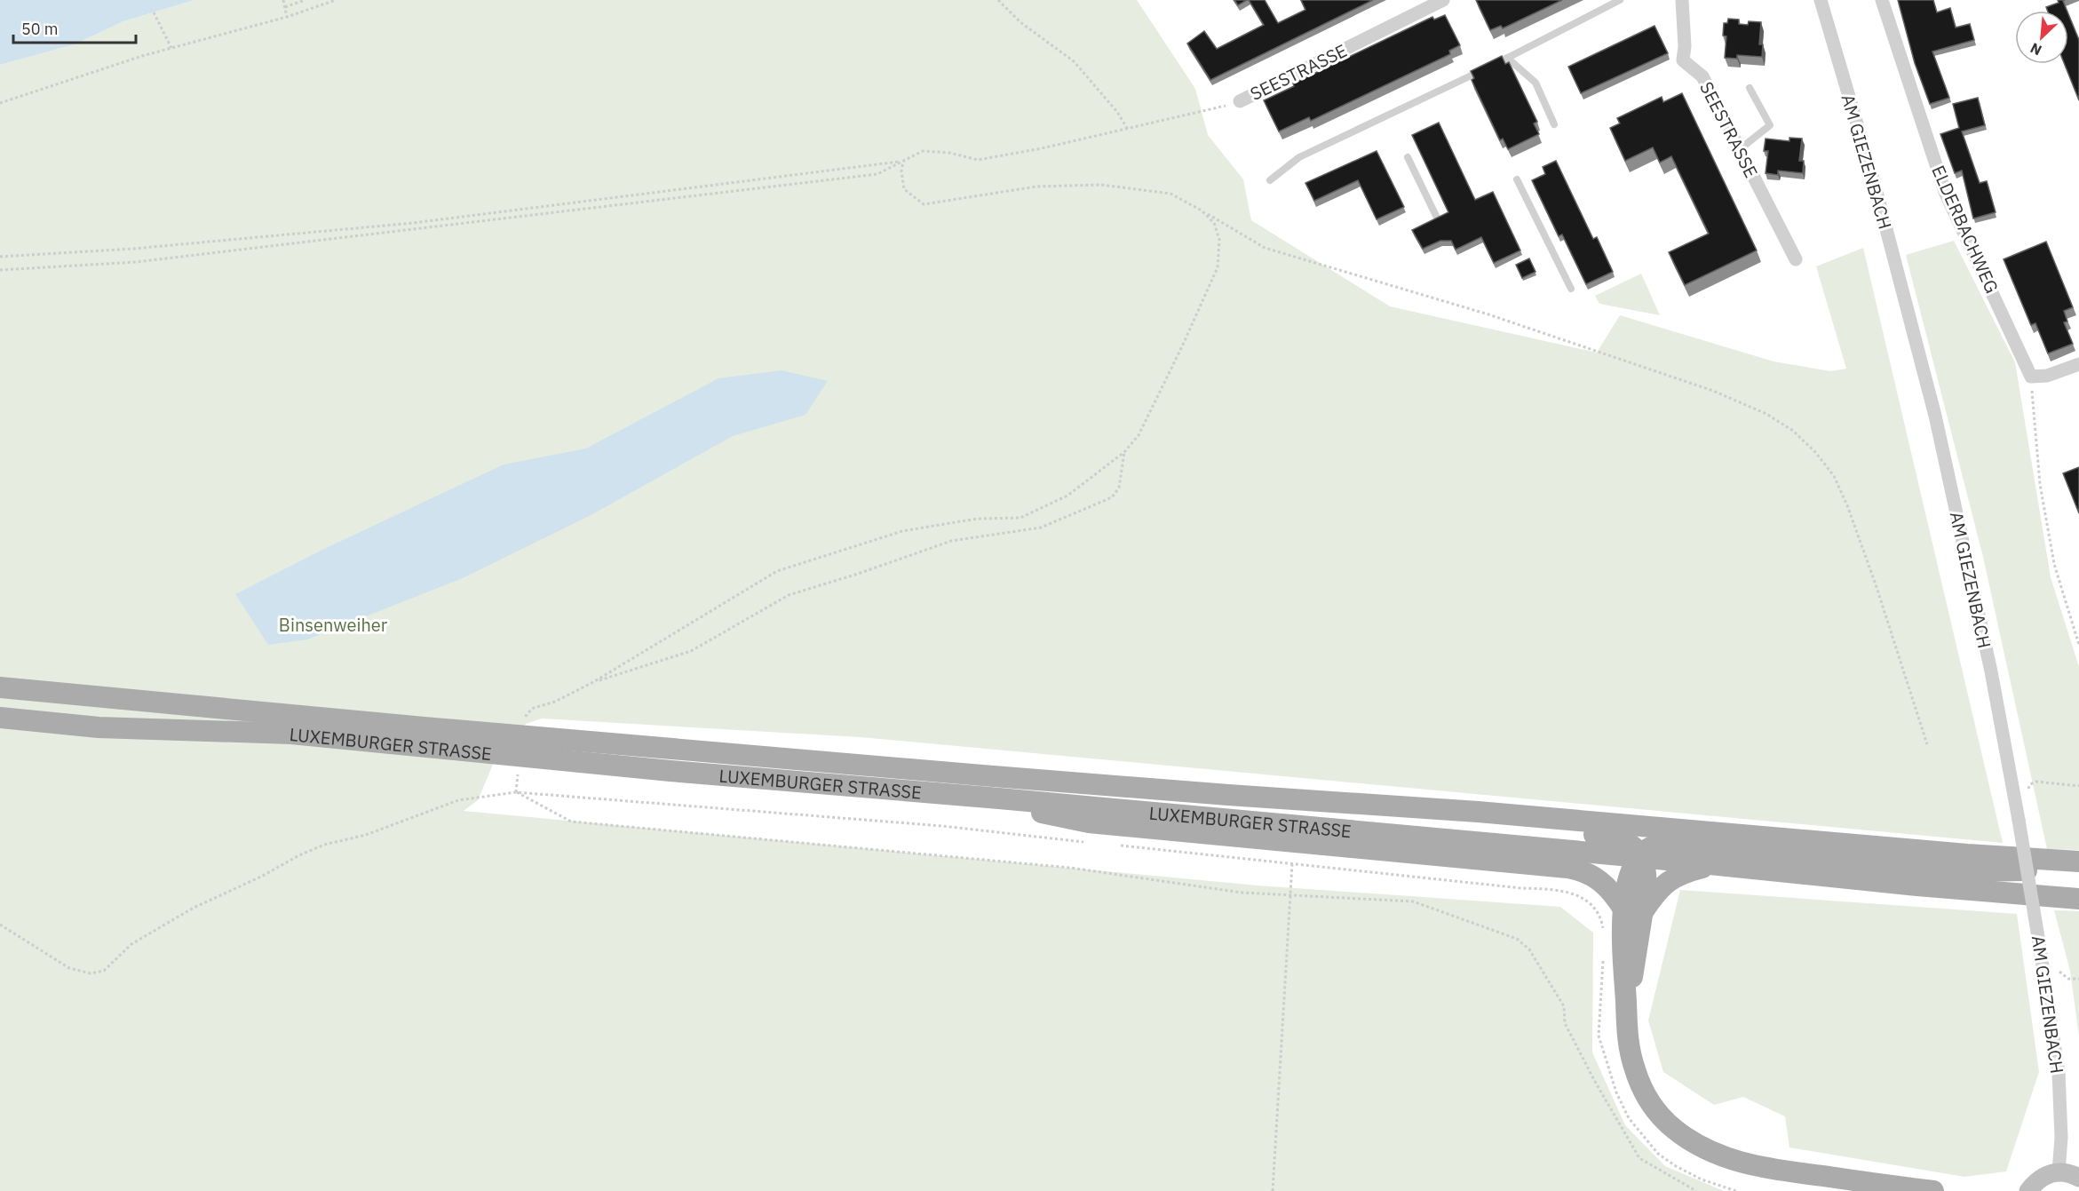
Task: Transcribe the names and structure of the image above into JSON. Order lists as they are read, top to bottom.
{
  "streets": {
    "main road": ["LUXEMBURGER STRASSE"],
    "street": ["SEESTRASSE", "AM GIEZENBACH", "ELDERBACHWEG"]
  },
  "parks": ["Binsenweiher"],
  "scale_bar": "50 m",
  "north": "bottom left"
}
